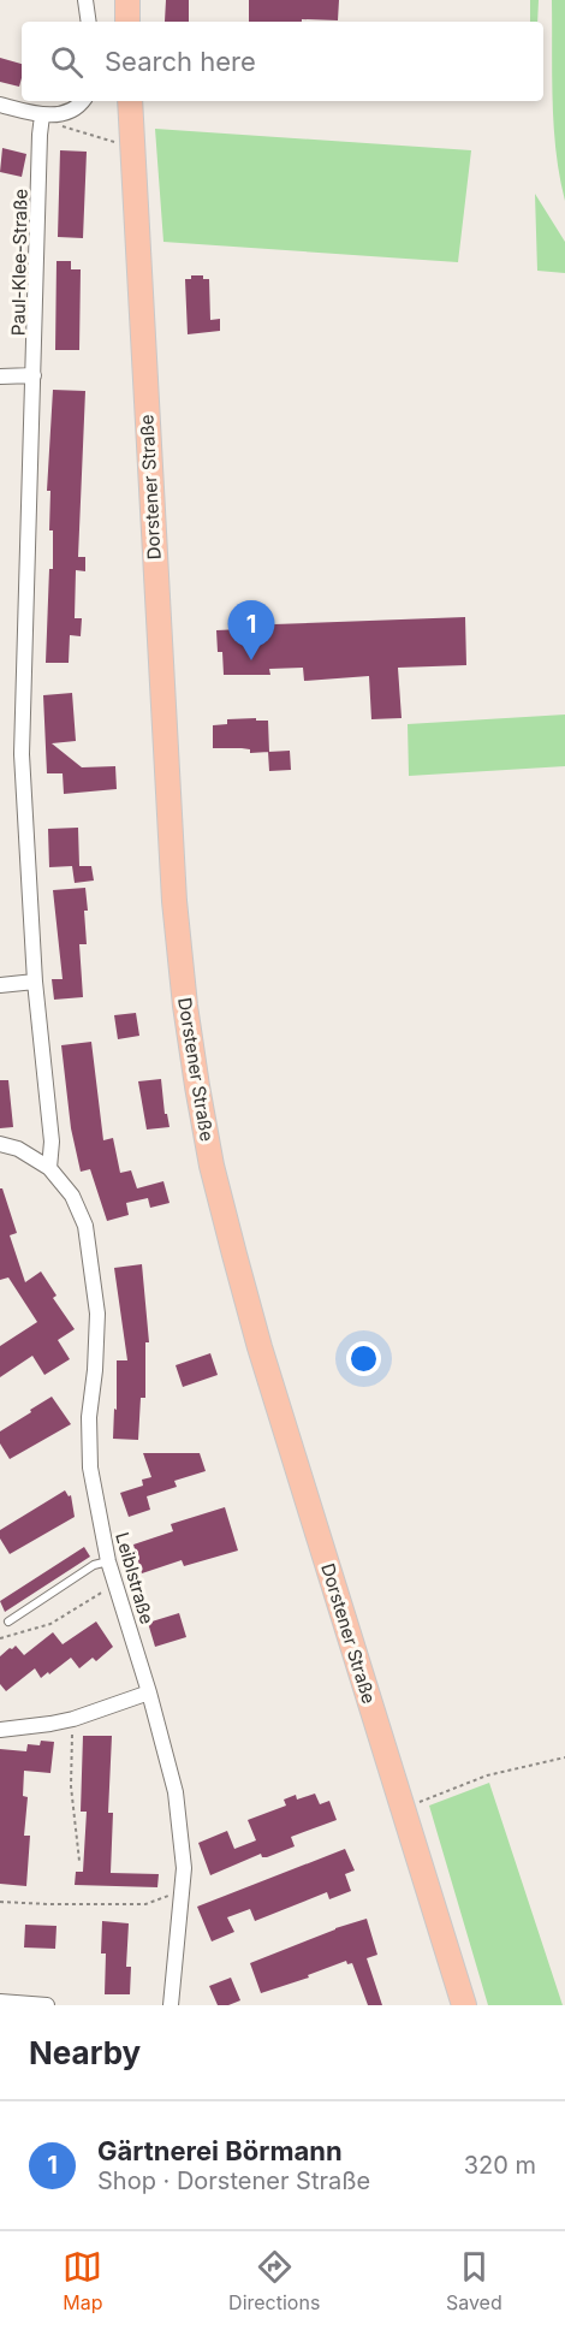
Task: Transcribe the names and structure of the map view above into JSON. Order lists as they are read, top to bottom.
{
  "streets": {
    "main road": ["Dorstener Straße"],
    "street": ["Paul-Klee-Straße", "Leiblstraße"]
  },
  "page": {
    "search": "Search here",
    "pins": "1",
    "heading": "Nearby",
    "list": [
      {
        "mark": "1",
        "name": "Gärtnerei Börmann",
        "note": "Shop · Dorstener Straße",
        "value": "320 m"
      }
    ],
    "nav": ["Map", "Directions", "Saved"]
  }
}
